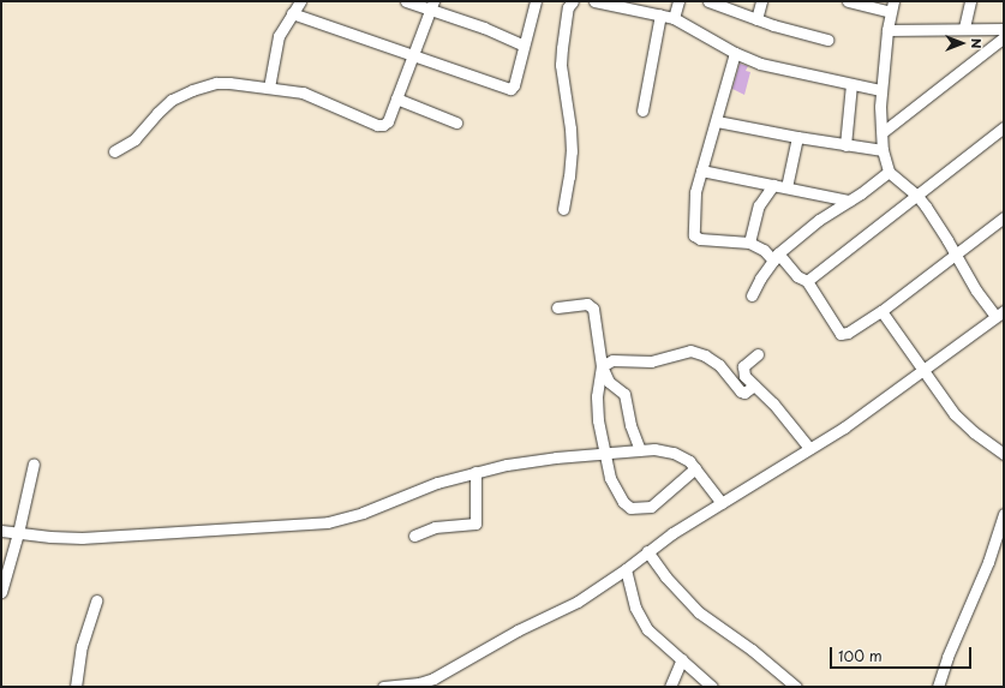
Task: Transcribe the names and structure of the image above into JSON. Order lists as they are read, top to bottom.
{
  "scale_bar": "100 m",
  "north": "right"
}
